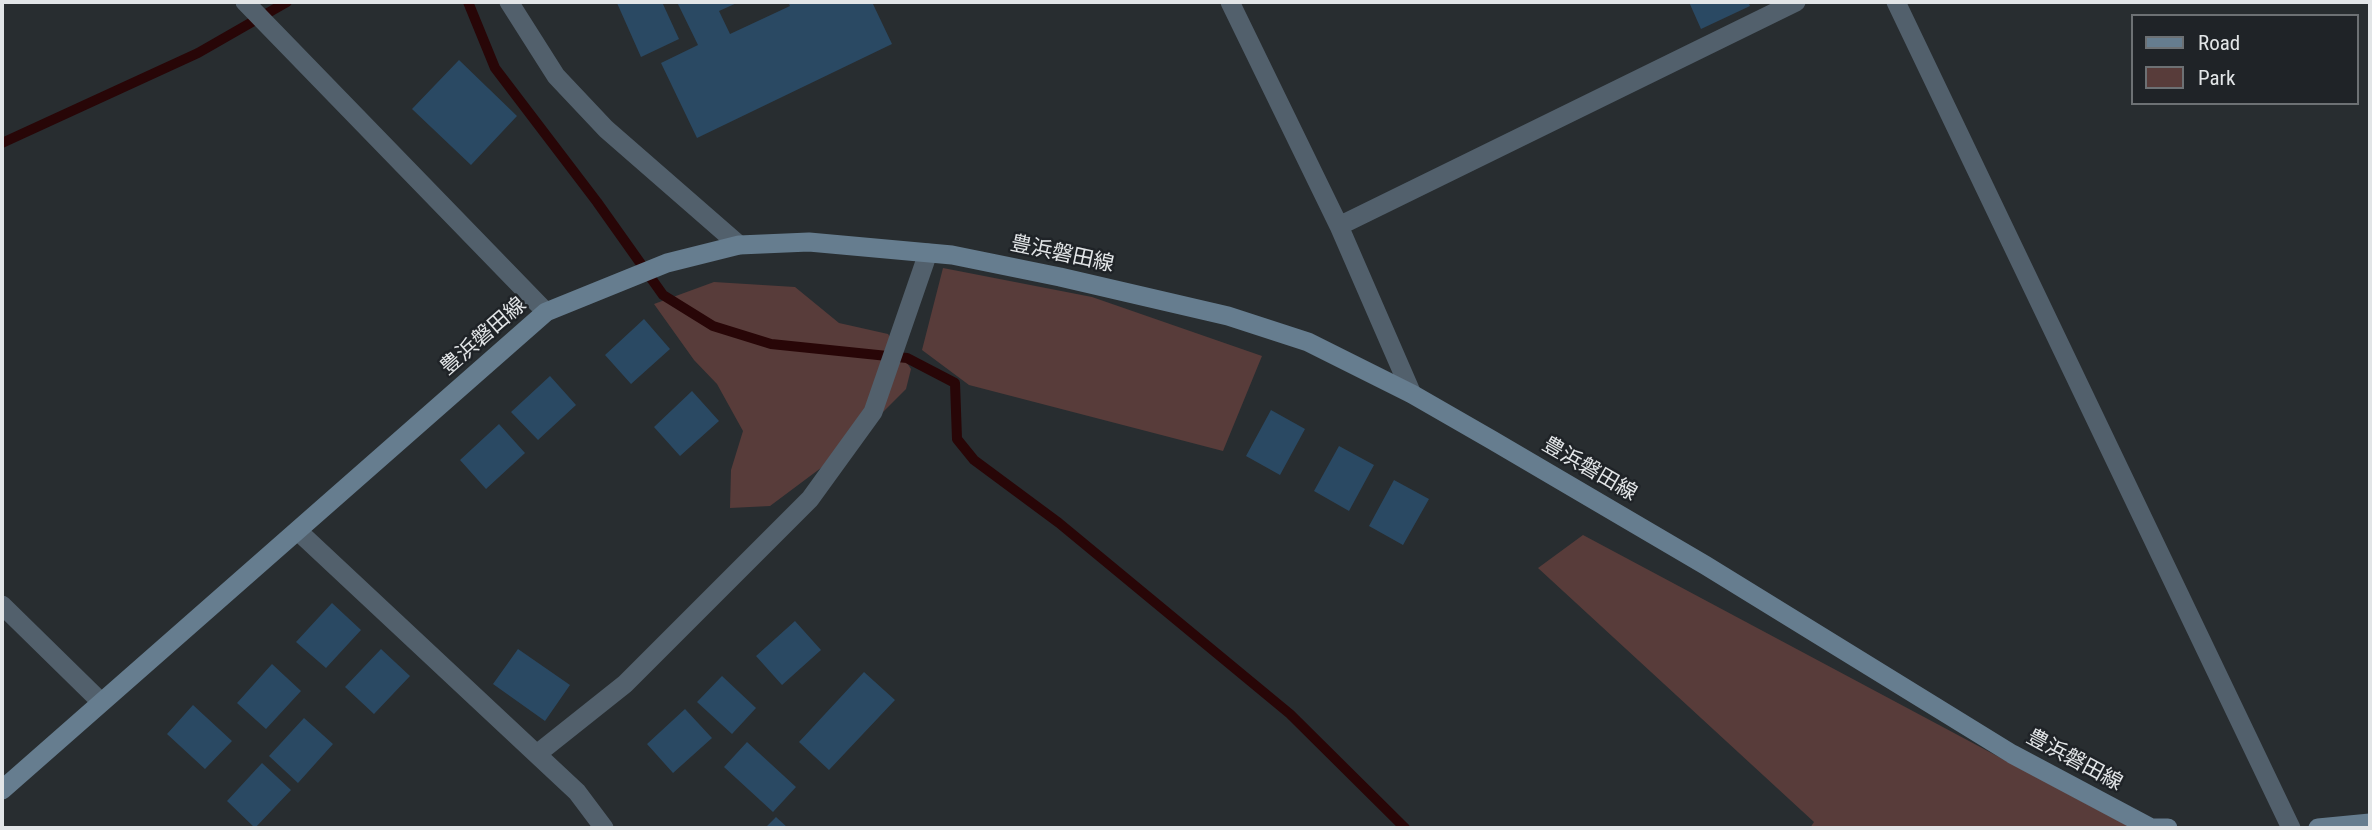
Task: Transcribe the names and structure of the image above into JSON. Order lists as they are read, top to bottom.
{
  "streets": {
    "main road": ["豊浜磐田線"]
  },
  "legend": ["Road", "Park"]
}
